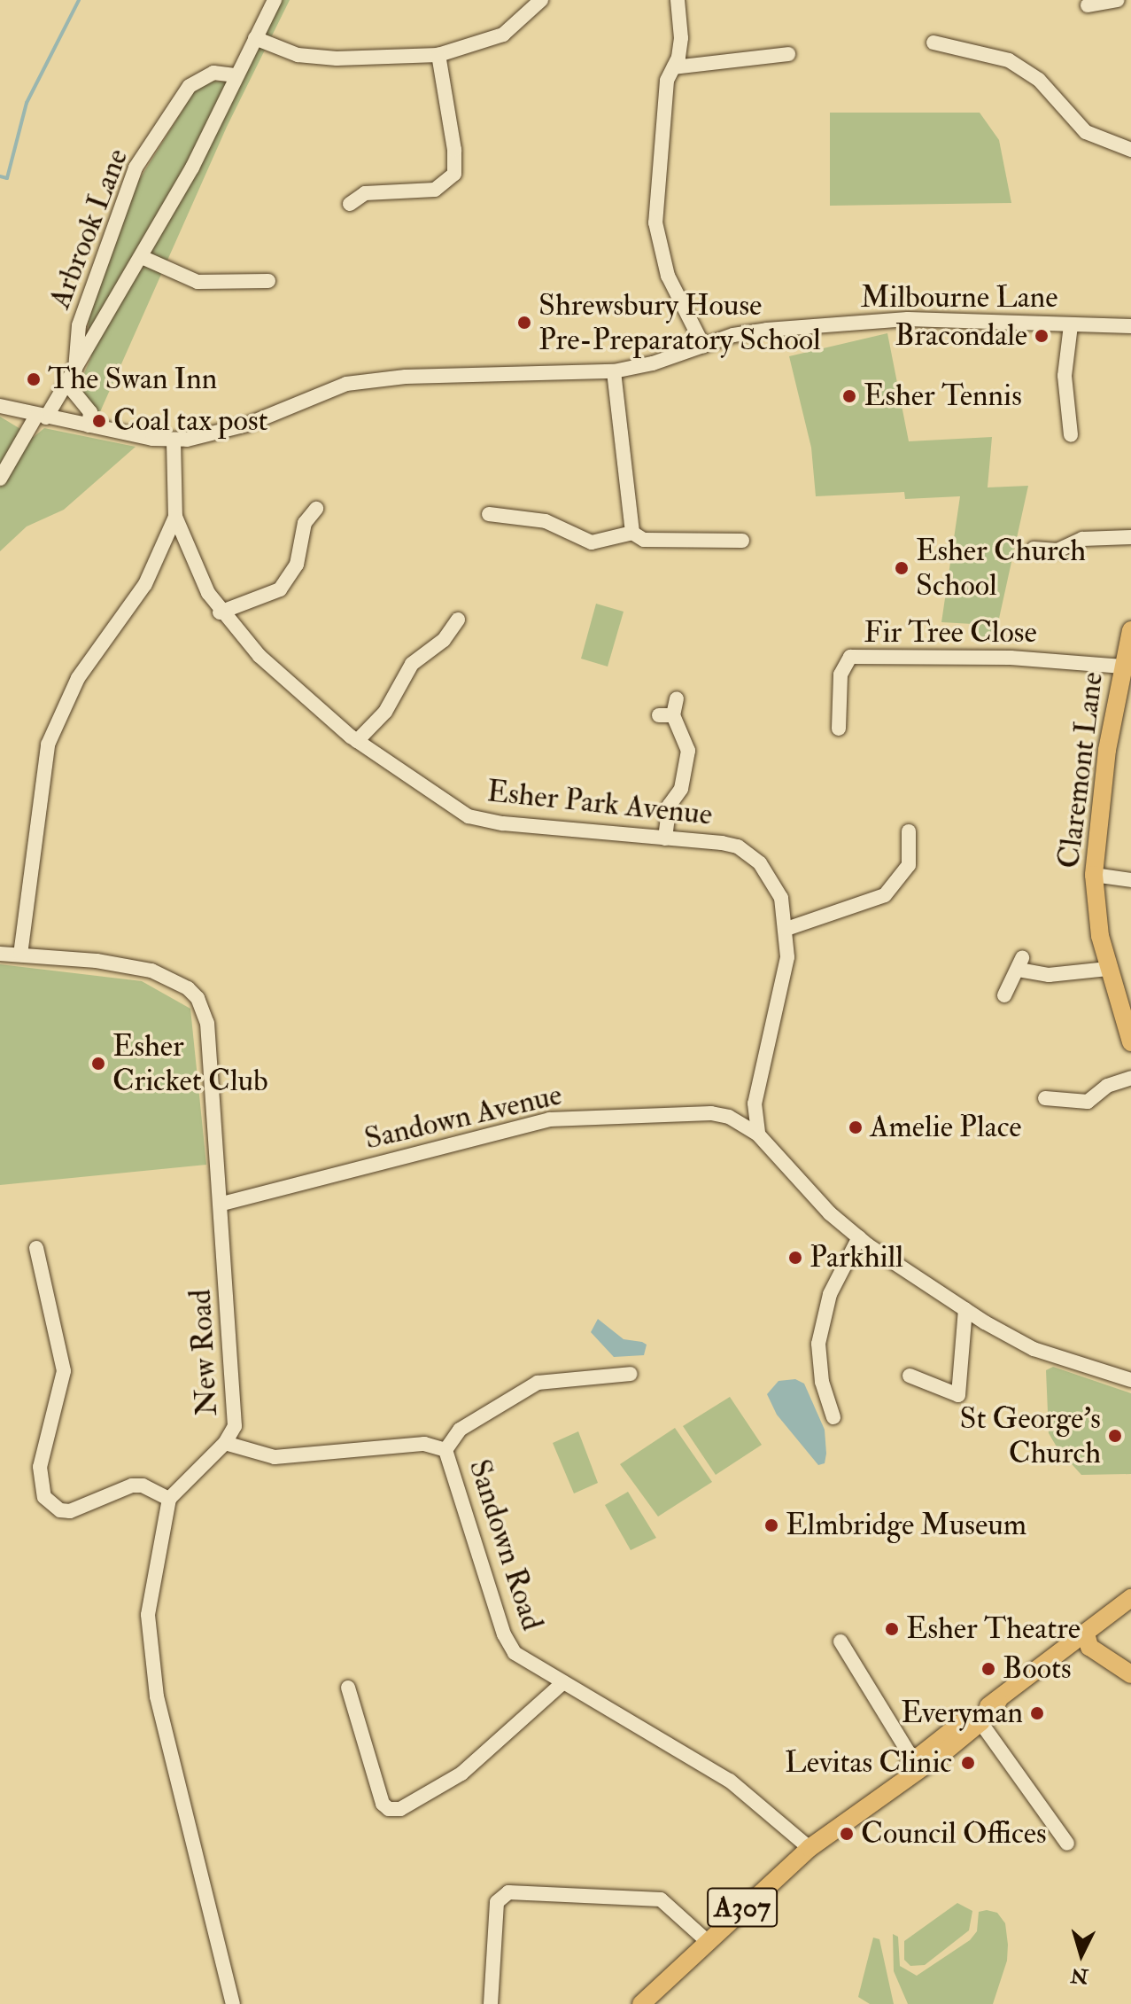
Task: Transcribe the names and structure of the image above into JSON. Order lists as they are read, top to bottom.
{
  "streets": {
    "main road": ["Claremont Lane", "A307"],
    "street": [
      "Arbrook Lane",
      "Milbourne Lane",
      "Fir Tree Close",
      "Esher Park Avenue",
      "Sandown Avenue",
      "New Road",
      "Sandown Road"
    ]
  },
  "crossings": [
    ["Arbrook Lane", "Milbourne Lane"],
    ["Milbourne Lane", "Esher Park Avenue"],
    ["Fir Tree Close", "Claremont Lane"],
    ["Esher Park Avenue", "Sandown Avenue"],
    ["Sandown Avenue", "New Road"],
    ["New Road", "Sandown Road"],
    ["Sandown Road", "A307"]
  ],
  "places": [
    "Shrewsbury House Pre-Preparatory School",
    "Bracondale",
    "The Swan Inn",
    "Esher Tennis",
    "Coal tax post",
    "Esher Church School",
    "Esher Cricket Club",
    "Amelie Place",
    "Parkhill",
    "St George's Church",
    "Elmbridge Museum",
    "Esher Theatre",
    "Boots",
    "Everyman",
    "Levitas Clinic",
    "Council Offices"
  ],
  "north": "bottom"
}
